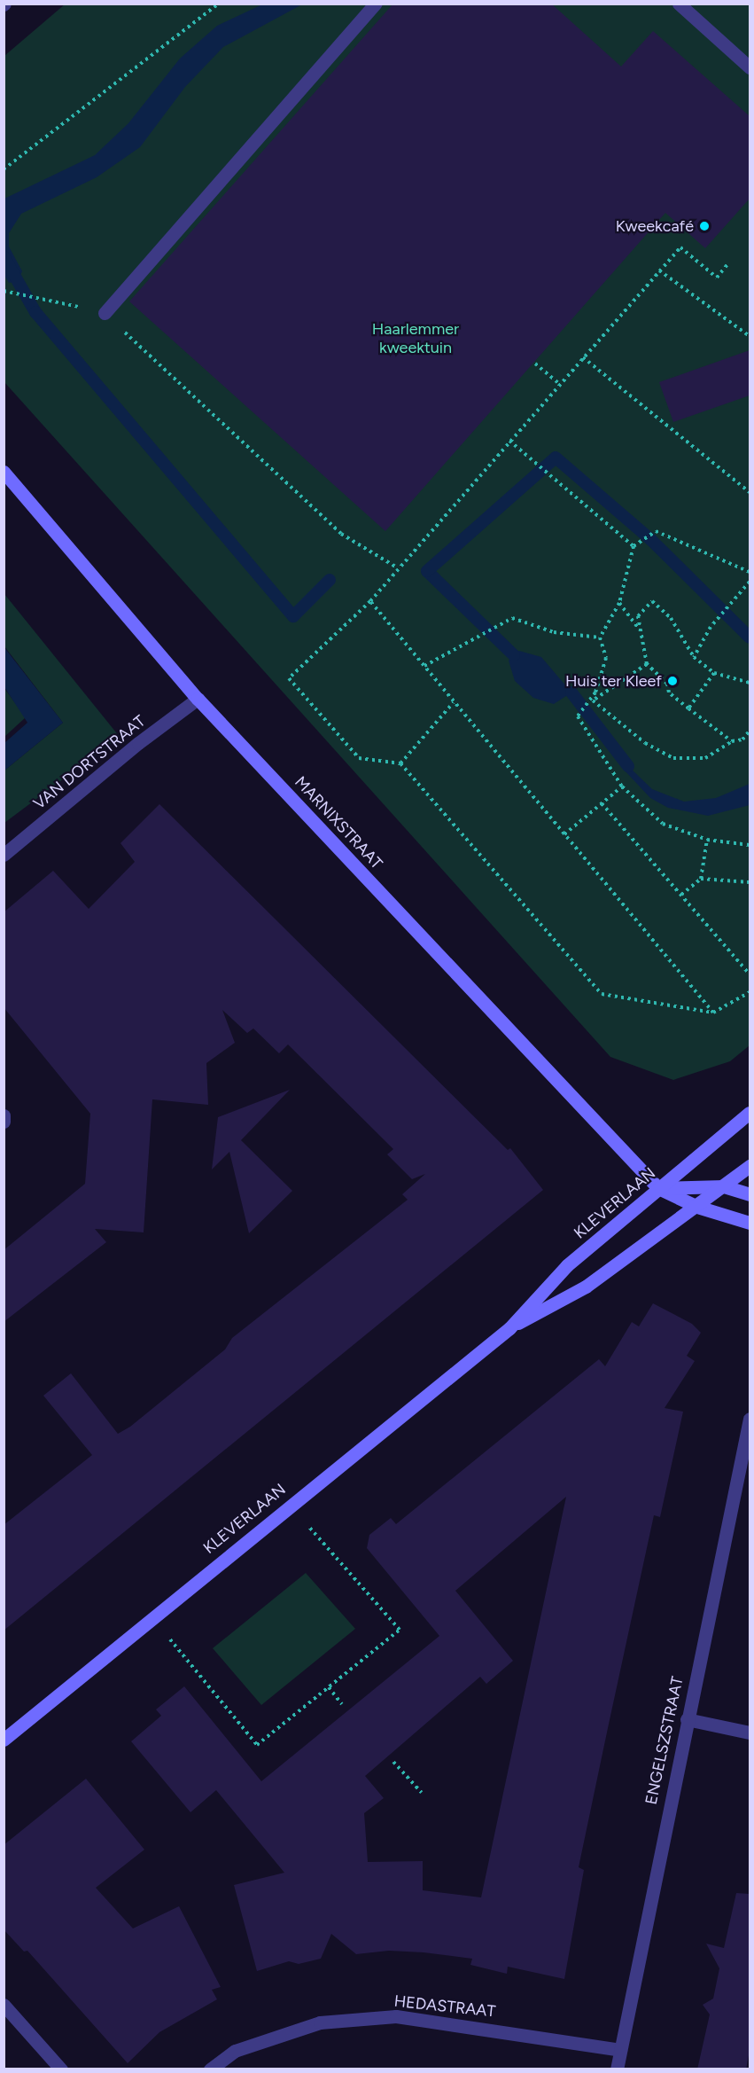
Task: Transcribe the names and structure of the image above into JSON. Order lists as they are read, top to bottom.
{
  "streets": {
    "main road": ["MARNIXSTRAAT", "KLEVERLAAN"],
    "street": ["VAN DORTSTRAAT", "ENGELSZSTRAAT", "HEDASTRAAT"]
  },
  "crossings": [
    ["VAN DORTSTRAAT", "MARNIXSTRAAT"],
    ["MARNIXSTRAAT", "KLEVERLAAN"],
    ["ENGELSZSTRAAT", "HEDASTRAAT"]
  ],
  "parks": ["Haarlemmer kweektuin"],
  "places": ["Kweekcafé", "Huis ter Kleef"]
}
